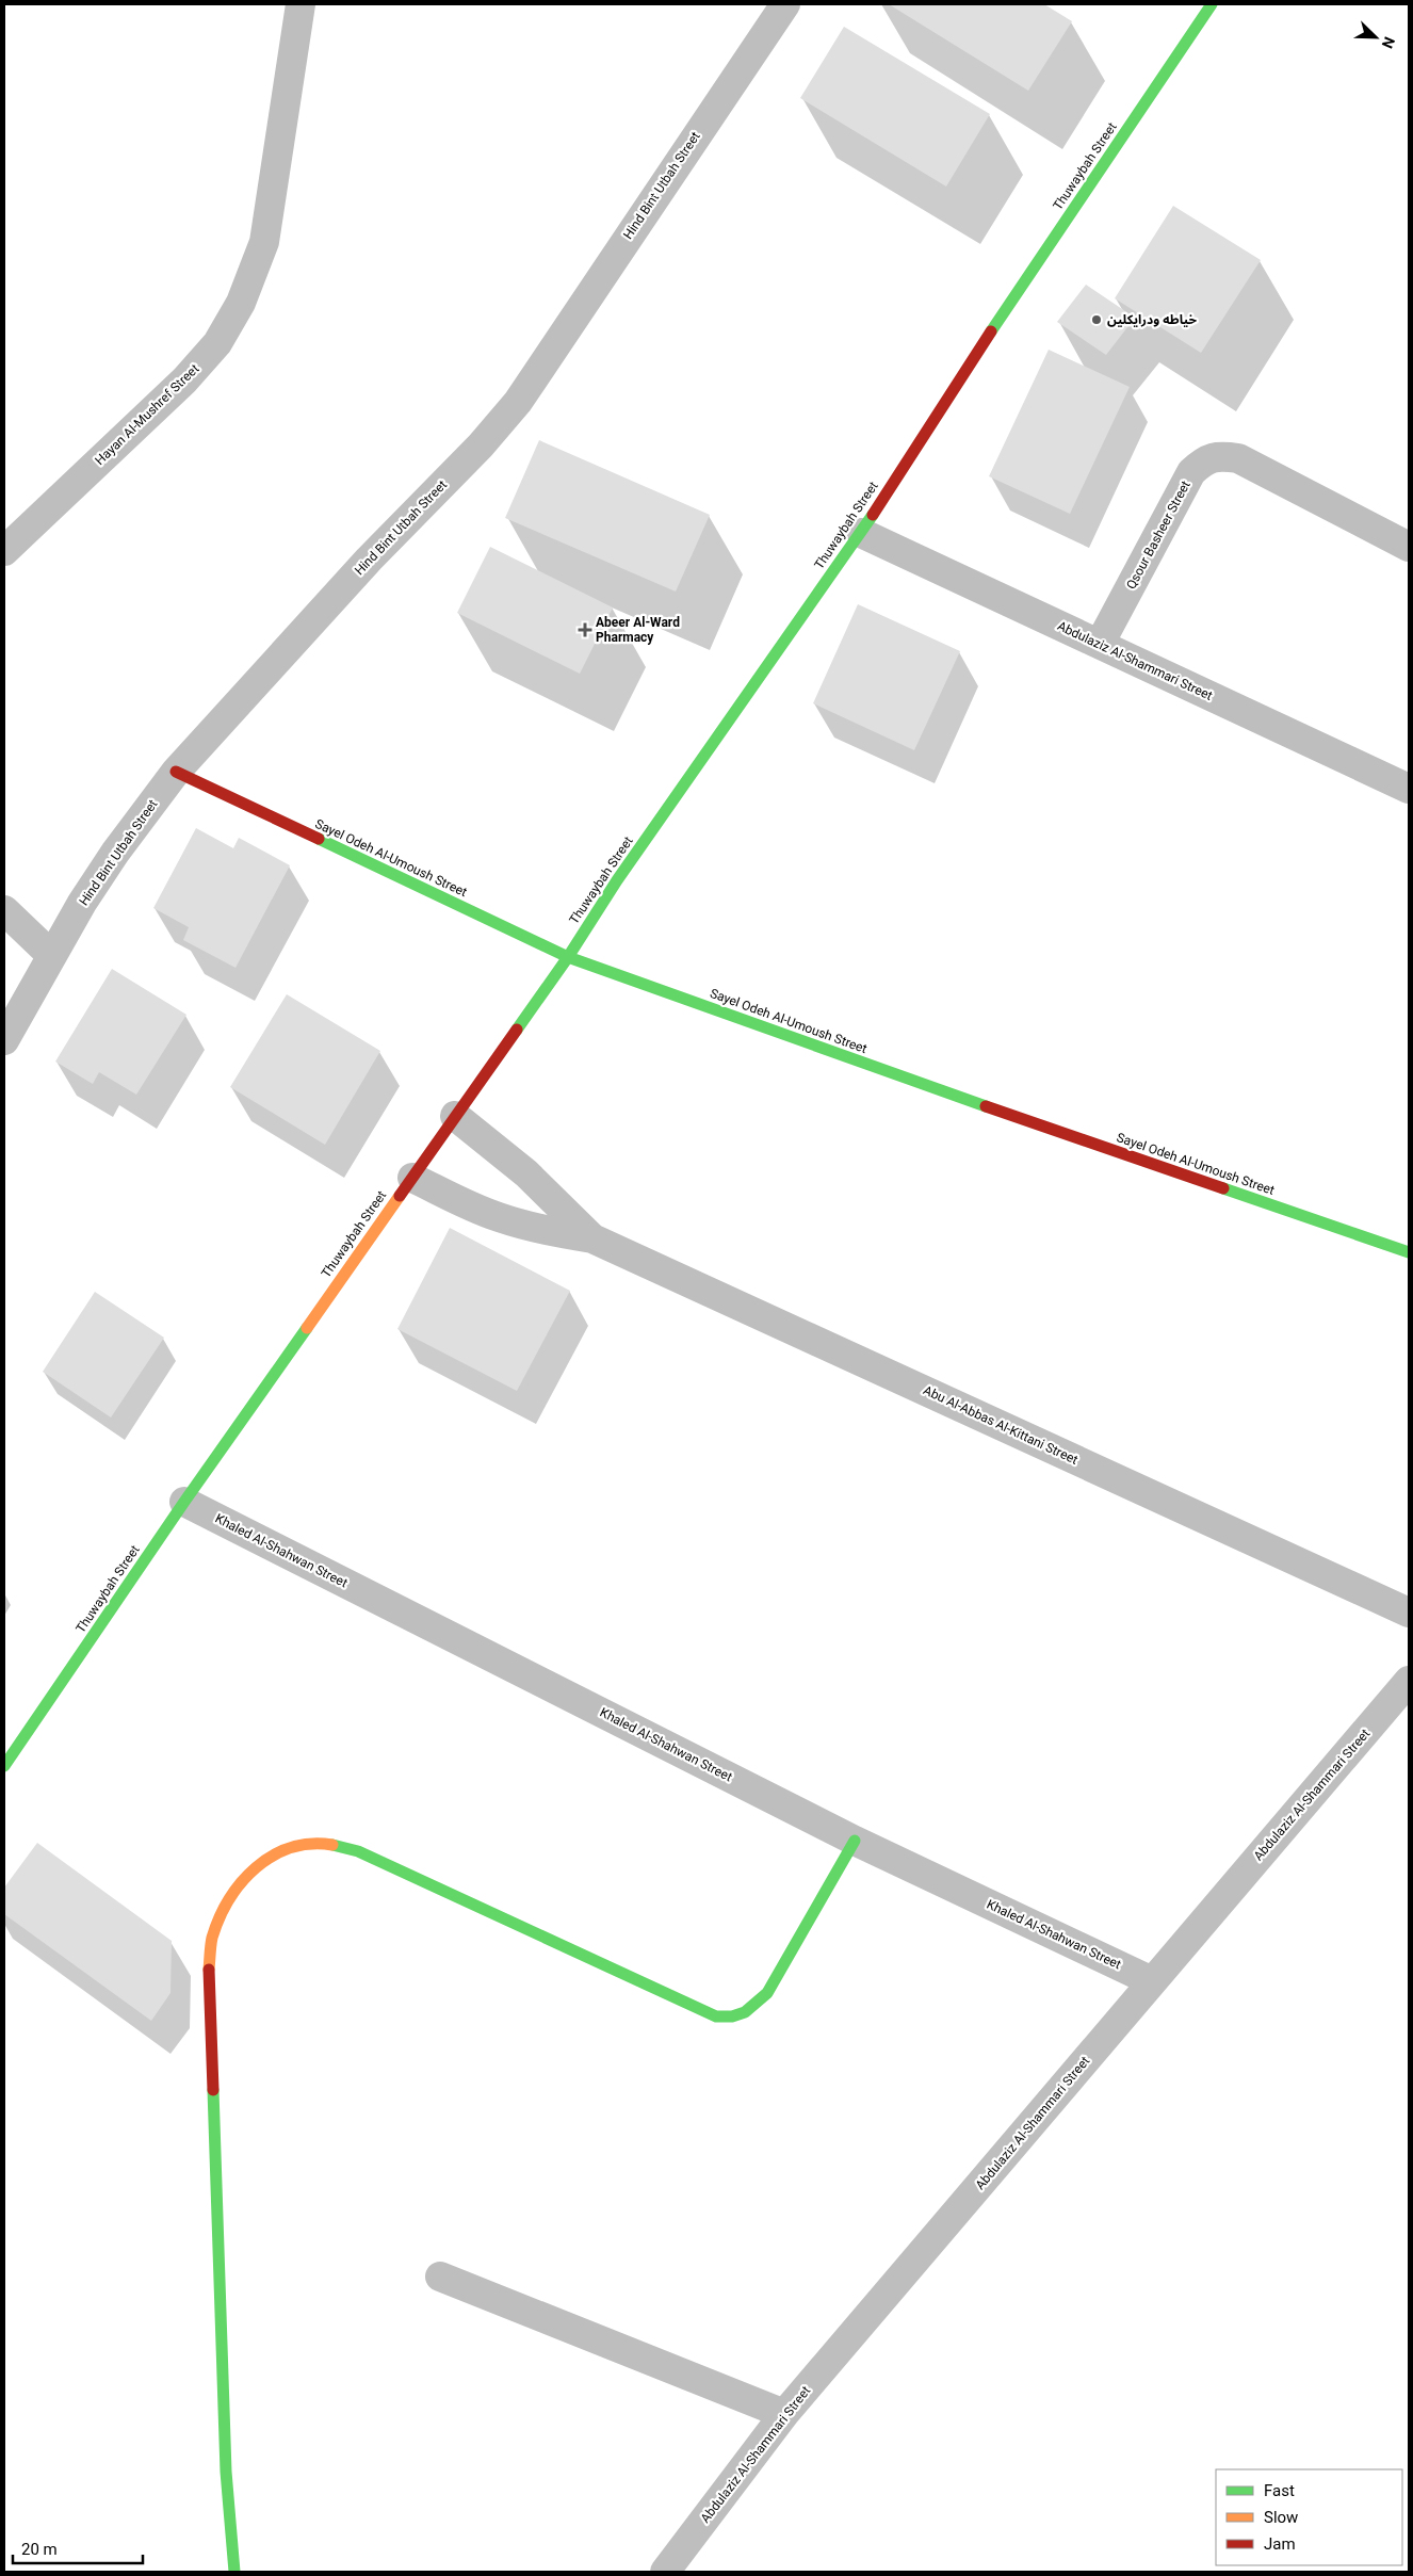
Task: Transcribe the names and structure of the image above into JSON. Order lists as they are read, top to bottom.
{
  "streets": {
    "street": [
      "Thuwaybah Street",
      "Hind Bint Utbah Street",
      "Hayan Al-Mushref Street",
      "Qsour Basheer Street",
      "Abdulaziz Al-Shammari Street",
      "Sayel Odeh Al-Umoush Street",
      "Abu Al-Abbas Al-Kittani Street",
      "Khaled Al-Shahwan Street"
    ]
  },
  "crossings": [
    ["Thuwaybah Street", "Abdulaziz Al-Shammari Street"],
    ["Thuwaybah Street", "Sayel Odeh Al-Umoush Street"],
    ["Thuwaybah Street", "Abu Al-Abbas Al-Kittani Street"],
    ["Thuwaybah Street", "Khaled Al-Shahwan Street"],
    ["Hind Bint Utbah Street", "Sayel Odeh Al-Umoush Street"],
    ["Qsour Basheer Street", "Abdulaziz Al-Shammari Street"],
    ["Abdulaziz Al-Shammari Street", "Khaled Al-Shahwan Street"]
  ],
  "places": {
    "other": ["خياطه ودرايكلين"],
    "health": ["Abeer Al-Ward Pharmacy"]
  },
  "legend": ["Fast", "Slow", "Jam"],
  "scale_bar": "20 m",
  "north": "bottom right"
}
